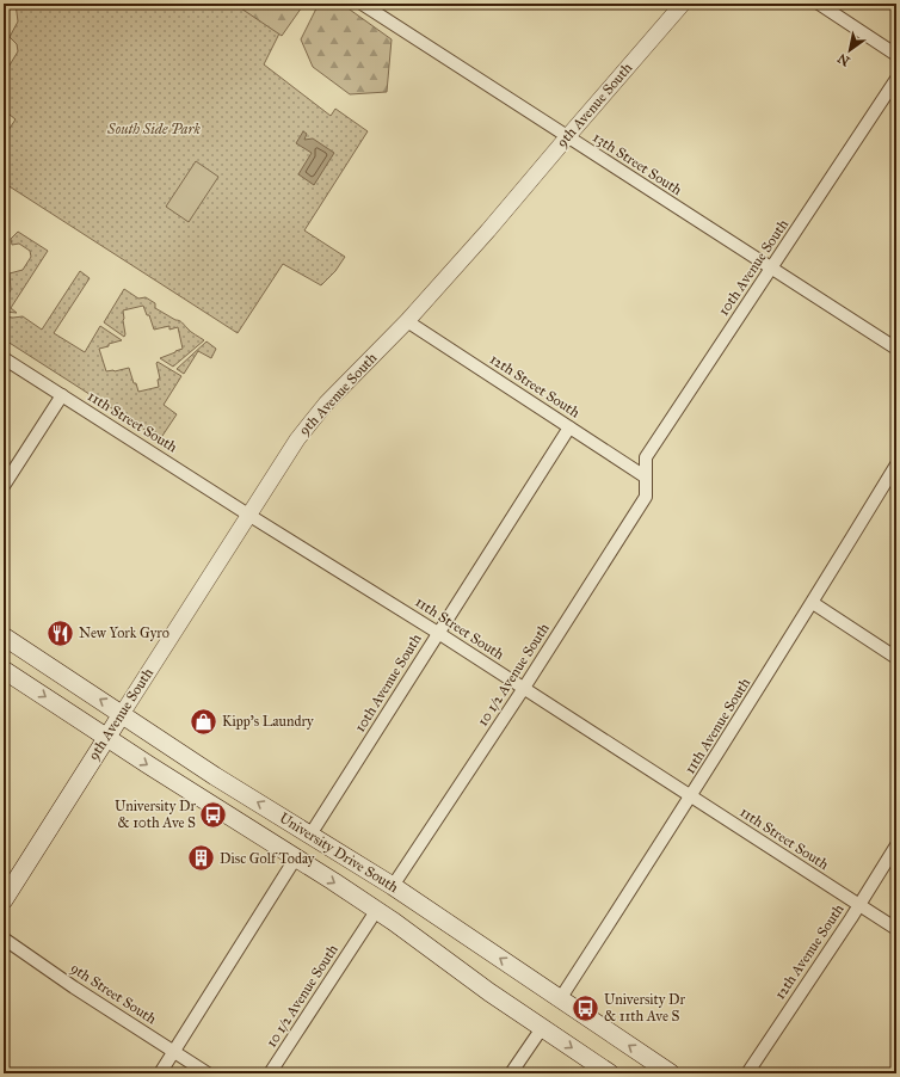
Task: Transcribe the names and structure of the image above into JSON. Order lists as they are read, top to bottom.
{
  "streets": {
    "main road": ["9th Avenue South", "University Drive South"],
    "street": [
      "13th Street South",
      "10th Avenue South",
      "12th Street South",
      "11th Street South",
      "10 1/2 Avenue South",
      "11th Avenue South",
      "12th Avenue South",
      "9th Street South"
    ]
  },
  "crossings": [
    ["9th Avenue South", "13th Street South"],
    ["9th Avenue South", "12th Street South"],
    ["9th Avenue South", "11th Street South"],
    ["9th Avenue South", "University Drive South"],
    ["13th Street South", "10th Avenue South"],
    ["10th Avenue South", "12th Street South"],
    ["10th Avenue South", "11th Street South"],
    ["10th Avenue South", "10 1/2 Avenue South"],
    ["10th Avenue South", "University Drive South"],
    ["12th Street South", "10 1/2 Avenue South"],
    ["11th Street South", "10 1/2 Avenue South"],
    ["11th Street South", "11th Avenue South"],
    ["11th Street South", "12th Avenue South"],
    ["10 1/2 Avenue South", "University Drive South"],
    ["11th Avenue South", "University Drive South"]
  ],
  "parks": ["South Side Park"],
  "places": {
    "restaurant": ["New York Gyro"],
    "shop": ["Kipp's Laundry"],
    "bus stop": ["University Dr & 10th Ave S", "University Dr & 11th Ave S"],
    "building": ["Disc Golf Today"]
  },
  "north": "bottom left"
}
